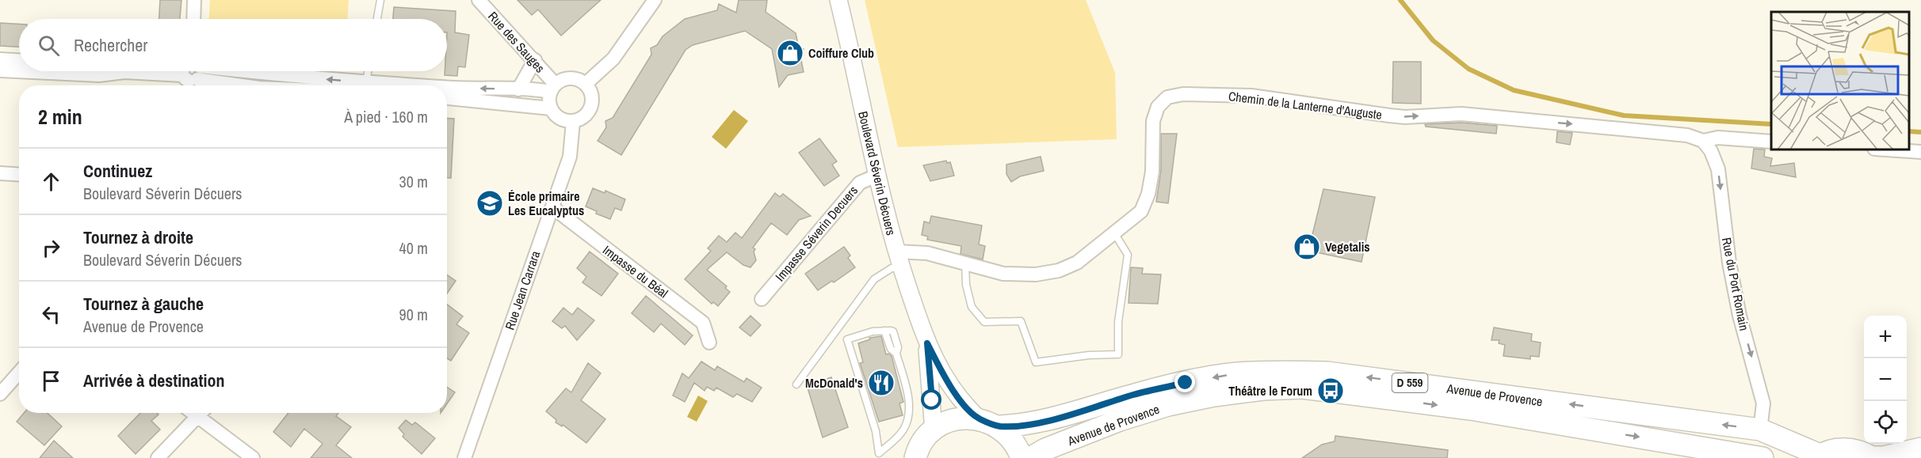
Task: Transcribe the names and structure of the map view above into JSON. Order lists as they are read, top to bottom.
{
  "streets": {
    "main road": ["D 559", "Avenue de Provence"],
    "street": [
      "Rue des Sauges",
      "Chemin de la Lanterne d'Auguste",
      "Boulevard Séverin Décuers",
      "Impasse Séverin Decuers",
      "Impasse du Béal",
      "Rue du Port Romain",
      "Rue Jean Carrara"
    ]
  },
  "crossings": [
    ["Rue des Sauges", "Rue Jean Carrara"],
    ["Chemin de la Lanterne d'Auguste", "Boulevard Séverin Décuers"],
    ["Chemin de la Lanterne d'Auguste", "Rue du Port Romain"],
    ["Boulevard Séverin Décuers", "Impasse Séverin Decuers"],
    ["Boulevard Séverin Décuers", "Avenue de Provence"],
    ["Impasse du Béal", "Rue Jean Carrara"],
    ["Rue du Port Romain", "Avenue de Provence"]
  ],
  "one_way": ["Chemin de la Lanterne d'Auguste", "Rue du Port Romain"],
  "places": {
    "shop": ["Coiffure Club", "Vegetalis"],
    "school or university": ["École primaire Les Eucalyptus"],
    "restaurant": ["McDonald's"],
    "bus stop": ["Théâtre le Forum"]
  },
  "page": {
    "search": "Rechercher",
    "heading": ["2 min", "À pied · 160 m"],
    "list": [
      ["Continuez", "Boulevard Séverin Décuers", "30 m"],
      ["Tournez à droite", "Boulevard Séverin Décuers", "40 m"],
      ["Tournez à gauche", "Avenue de Provence", "90 m"],
      "Arrivée à destination"
    ],
    "map_buttons": ["+", "−"]
  }
}
